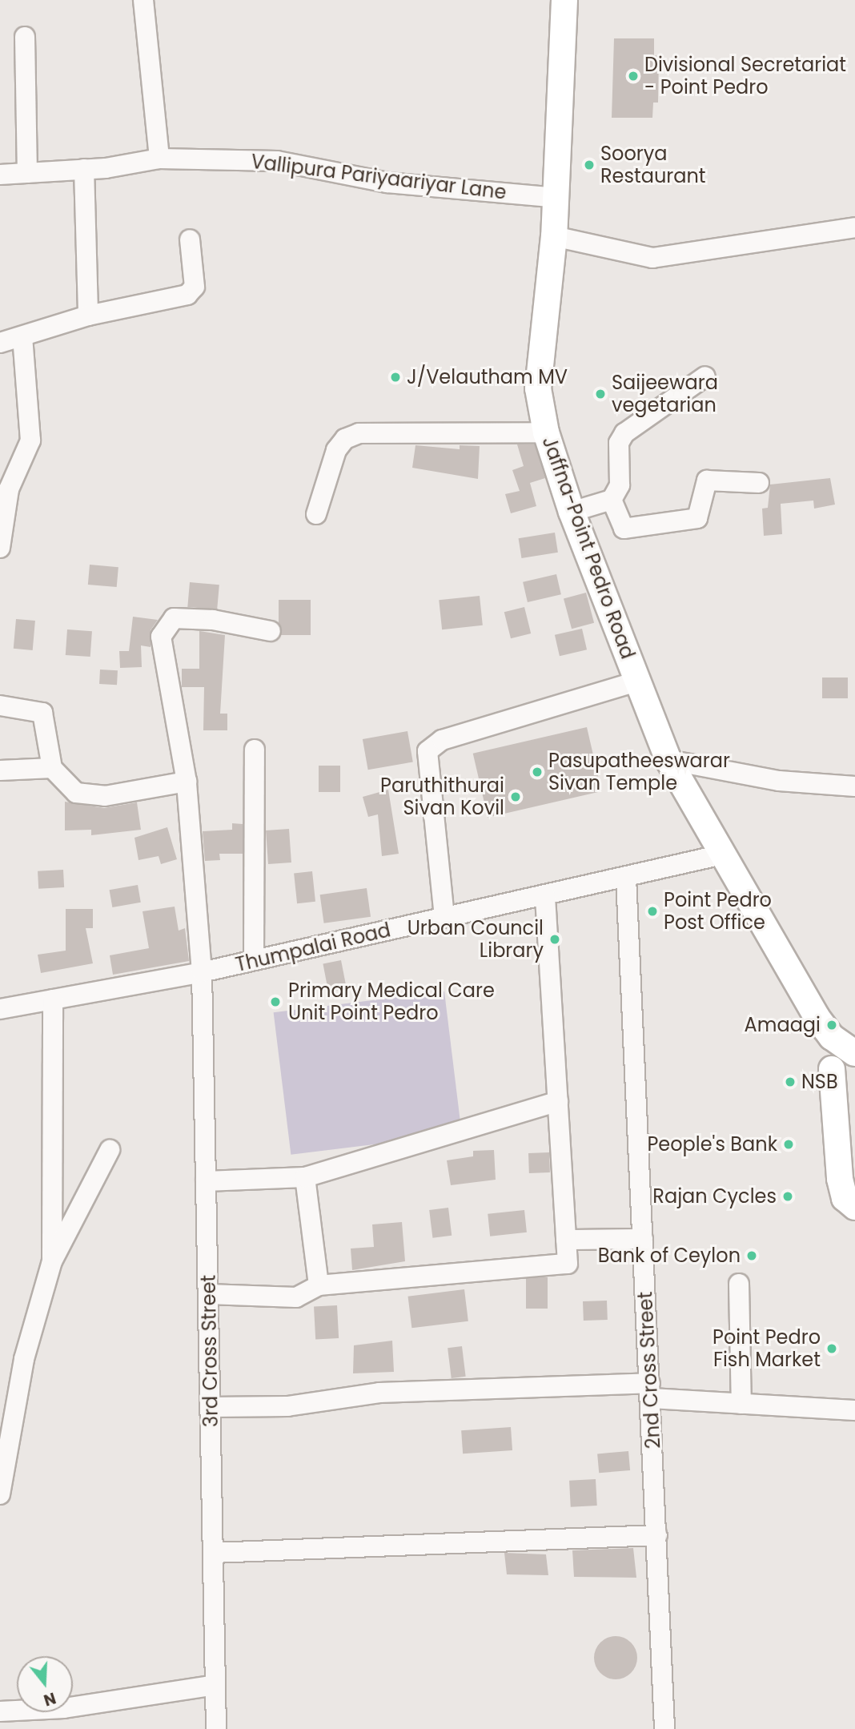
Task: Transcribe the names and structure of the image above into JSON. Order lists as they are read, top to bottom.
{
  "streets": {
    "main road": ["Jaffna-Point Pedro Road"],
    "street": [
      "Vallipura Pariyaariyar Lane",
      "Thumpalai Road",
      "3rd Cross Street",
      "2nd Cross Street"
    ]
  },
  "crossings": [
    ["Vallipura Pariyaariyar Lane", "Jaffna-Point Pedro Road"],
    ["Jaffna-Point Pedro Road", "Thumpalai Road"],
    ["Thumpalai Road", "3rd Cross Street"],
    ["Thumpalai Road", "2nd Cross Street"]
  ],
  "places": [
    "Divisional Secretariat - Point Pedro",
    "Soorya Restaurant",
    "J/Velautham MV",
    "Saijeewara vegetarian",
    "Pasupatheeswarar Sivan Temple",
    "Paruthithurai Sivan Kovil",
    "Point Pedro Post Office",
    "Urban Council Library",
    "Primary Medical Care Unit Point Pedro",
    "Amaagi",
    "NSB",
    "People's Bank",
    "Rajan Cycles",
    "Bank of Ceylon",
    "Point Pedro Fish Market"
  ],
  "north": "bottom"
}
